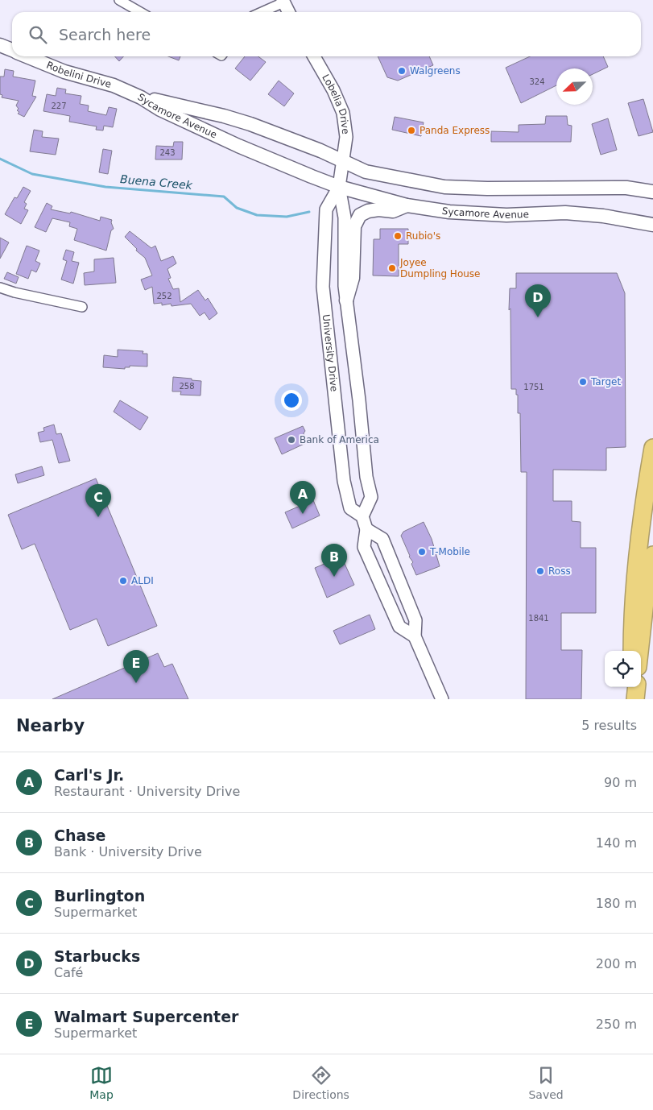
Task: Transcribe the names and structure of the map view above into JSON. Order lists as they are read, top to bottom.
{
  "streets": {
    "main road": ["Robelini Drive", "Sycamore Avenue"],
    "street": ["Lobelia Drive", "University Drive"]
  },
  "crossings": [
    ["Robelini Drive", "Sycamore Avenue"],
    ["Lobelia Drive", "Sycamore Avenue"],
    ["Lobelia Drive", "University Drive"],
    ["Sycamore Avenue", "University Drive"]
  ],
  "water": ["Buena Creek"],
  "places": [
    "Walgreens",
    "Panda Express",
    "Rubio's",
    "Joyee Dumpling House",
    "Target",
    "Bank of America",
    "T-Mobile",
    "Ross",
    "ALDI"
  ],
  "house_numbers": [
    "324",
    "227",
    "243",
    "252",
    "258",
    "1751",
    "1841"
  ],
  "north": "bottom left",
  "page": {
    "search": "Search here",
    "pins": [
      "D",
      "A",
      "C",
      "B",
      "E"
    ],
    "heading": ["Nearby", "5 results"],
    "list": [
      {
        "mark": "A",
        "name": "Carl's Jr.",
        "note": "Restaurant · University Drive",
        "value": "90 m"
      },
      {
        "mark": "B",
        "name": "Chase",
        "note": "Bank · University Drive",
        "value": "140 m"
      },
      {
        "mark": "C",
        "name": "Burlington",
        "note": "Supermarket",
        "value": "180 m"
      },
      {
        "mark": "D",
        "name": "Starbucks",
        "note": "Café",
        "value": "200 m"
      },
      {
        "mark": "E",
        "name": "Walmart Supercenter",
        "note": "Supermarket",
        "value": "250 m"
      }
    ],
    "nav": ["Map", "Directions", "Saved"]
  }
}
